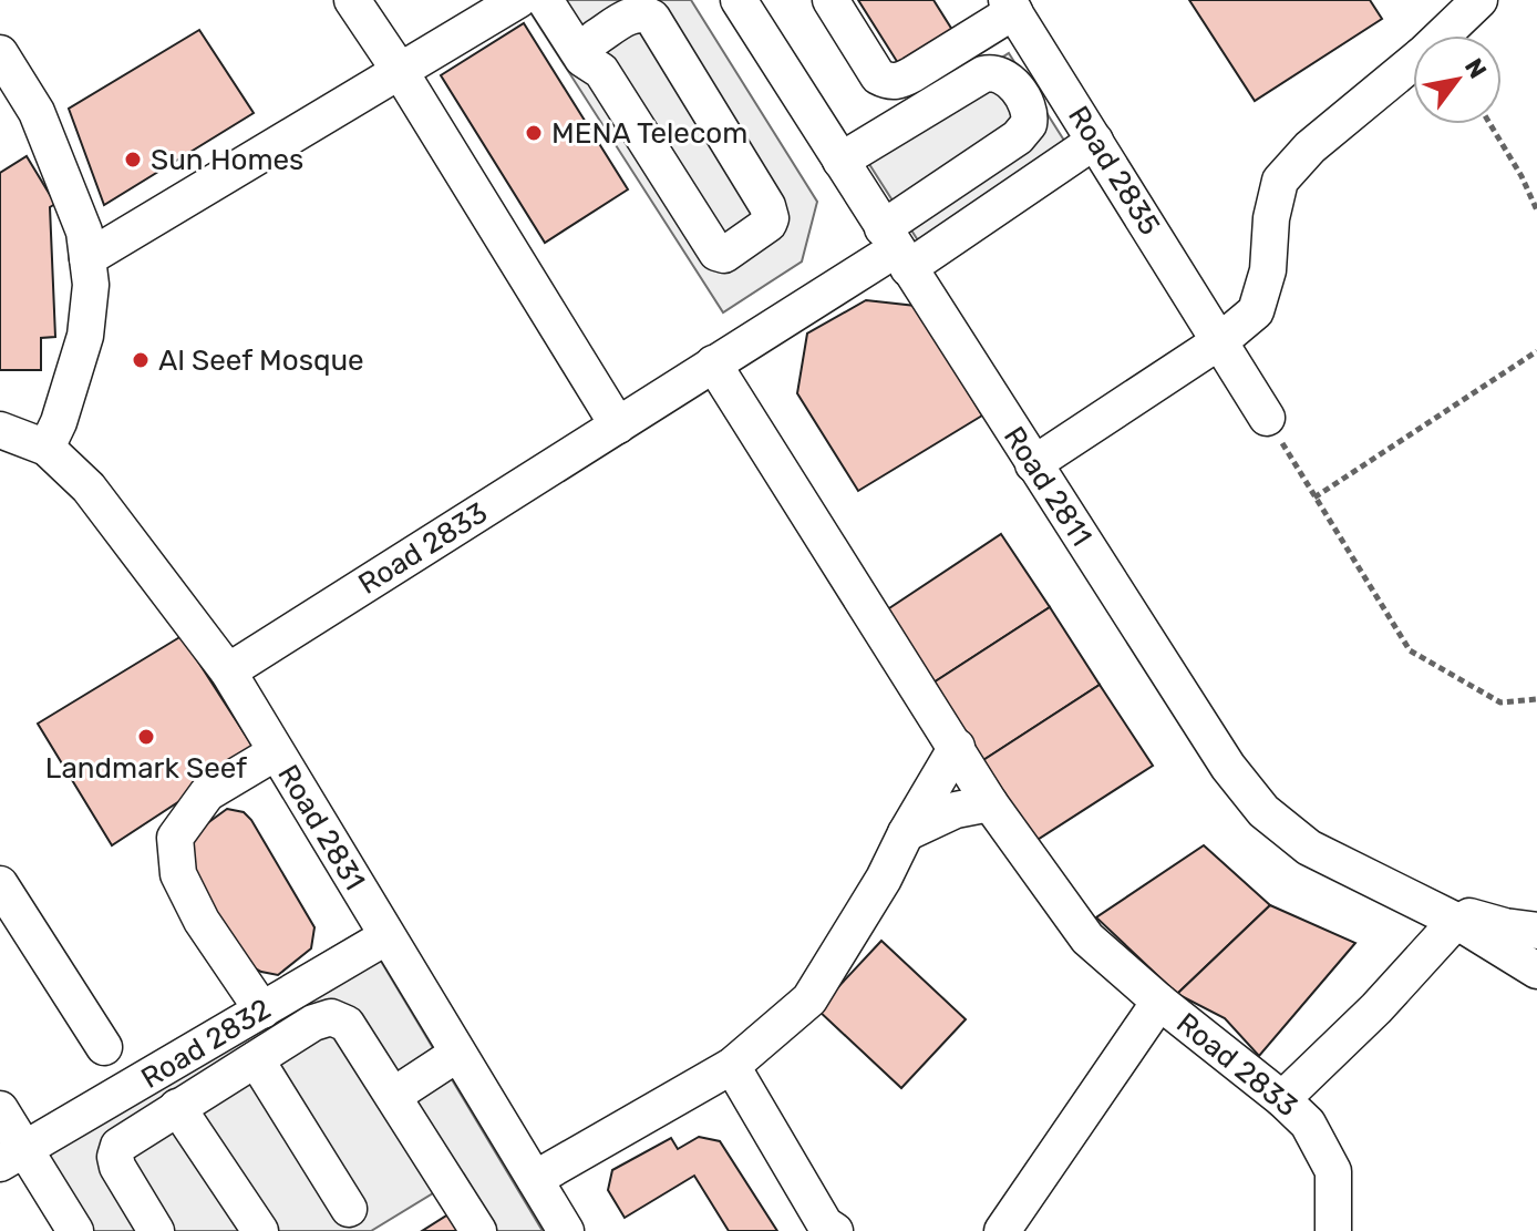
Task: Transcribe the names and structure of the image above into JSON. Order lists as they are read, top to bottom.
{
  "streets": {
    "street": [
      "Road 2835",
      "Road 2811",
      "Road 2833",
      "Road 2831",
      "Road 2832"
    ]
  },
  "crossings": [
    ["Road 2811", "Road 2833"],
    ["Road 2833", "Road 2831"],
    ["Road 2831", "Road 2832"]
  ],
  "places": [
    "MENA Telecom",
    "Sun Homes",
    "Al Seef Mosque",
    "Landmark Seef"
  ],
  "north": "top right"
}
